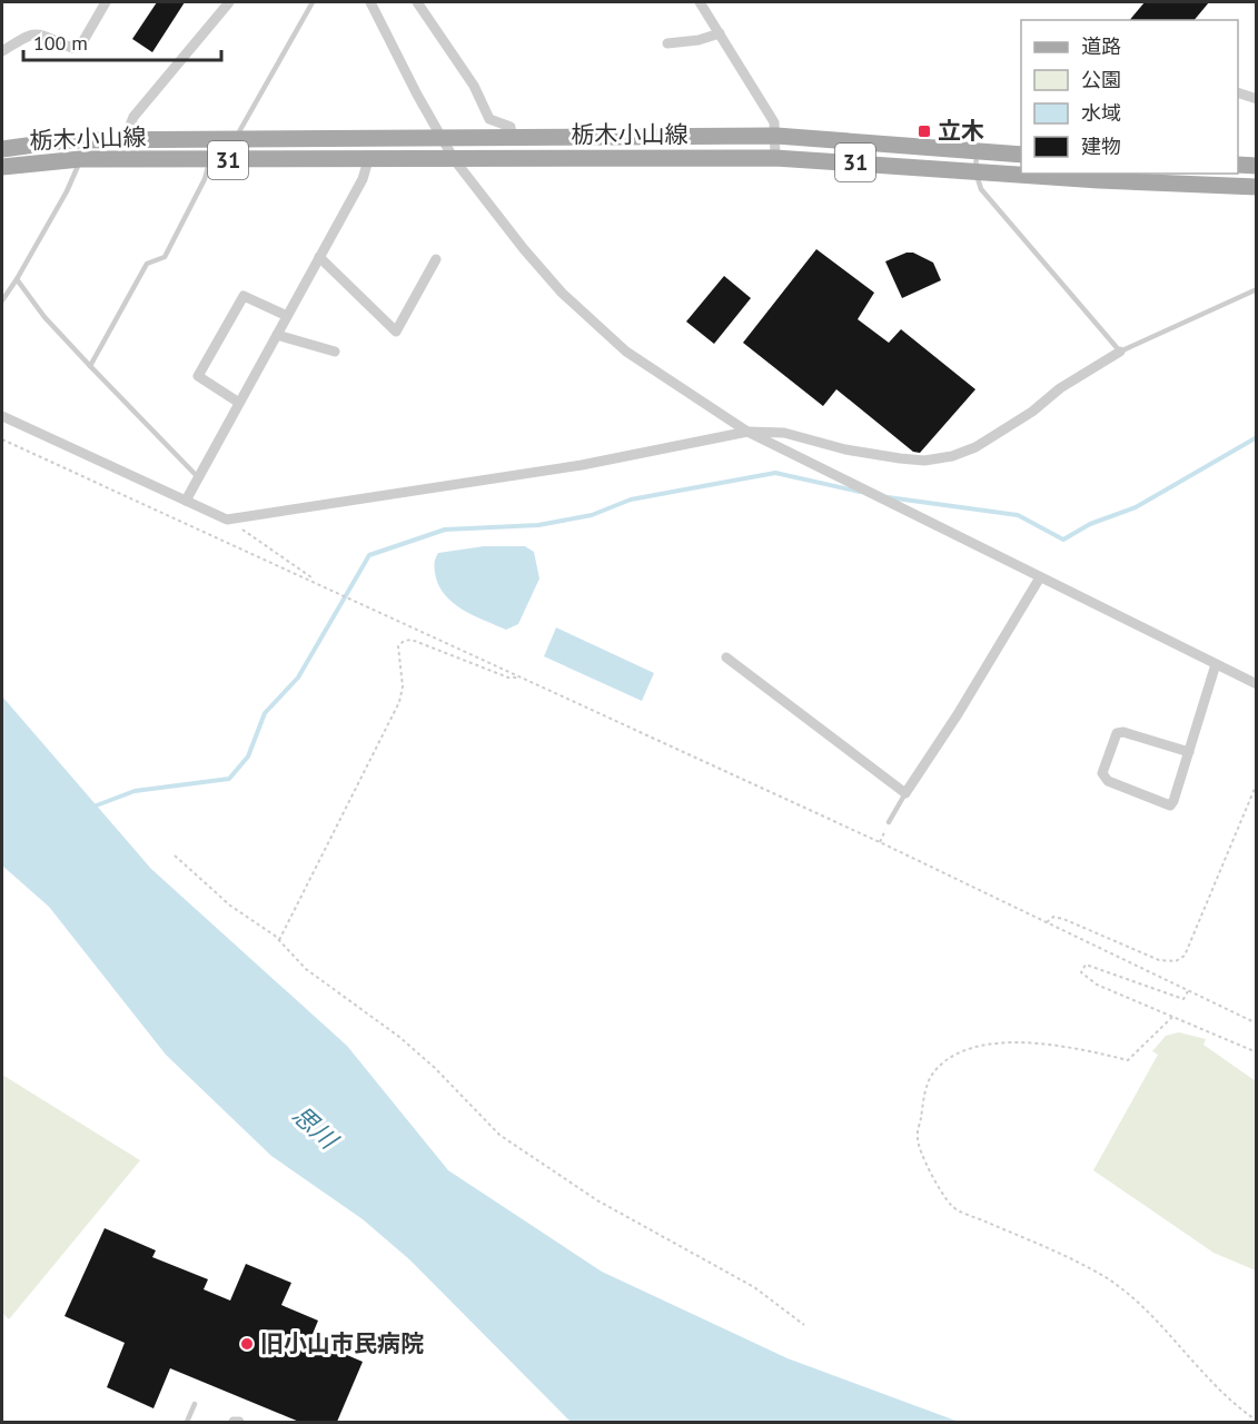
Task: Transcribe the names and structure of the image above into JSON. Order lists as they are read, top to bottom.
{
  "streets": {
    "main road": ["栃木小山線", "31"]
  },
  "water": ["思川"],
  "places": {
    "transit": ["立木"],
    "other": ["旧小山市民病院"]
  },
  "legend": [
    "道路",
    "公園",
    "水域",
    "建物"
  ],
  "scale_bar": "100 m"
}
